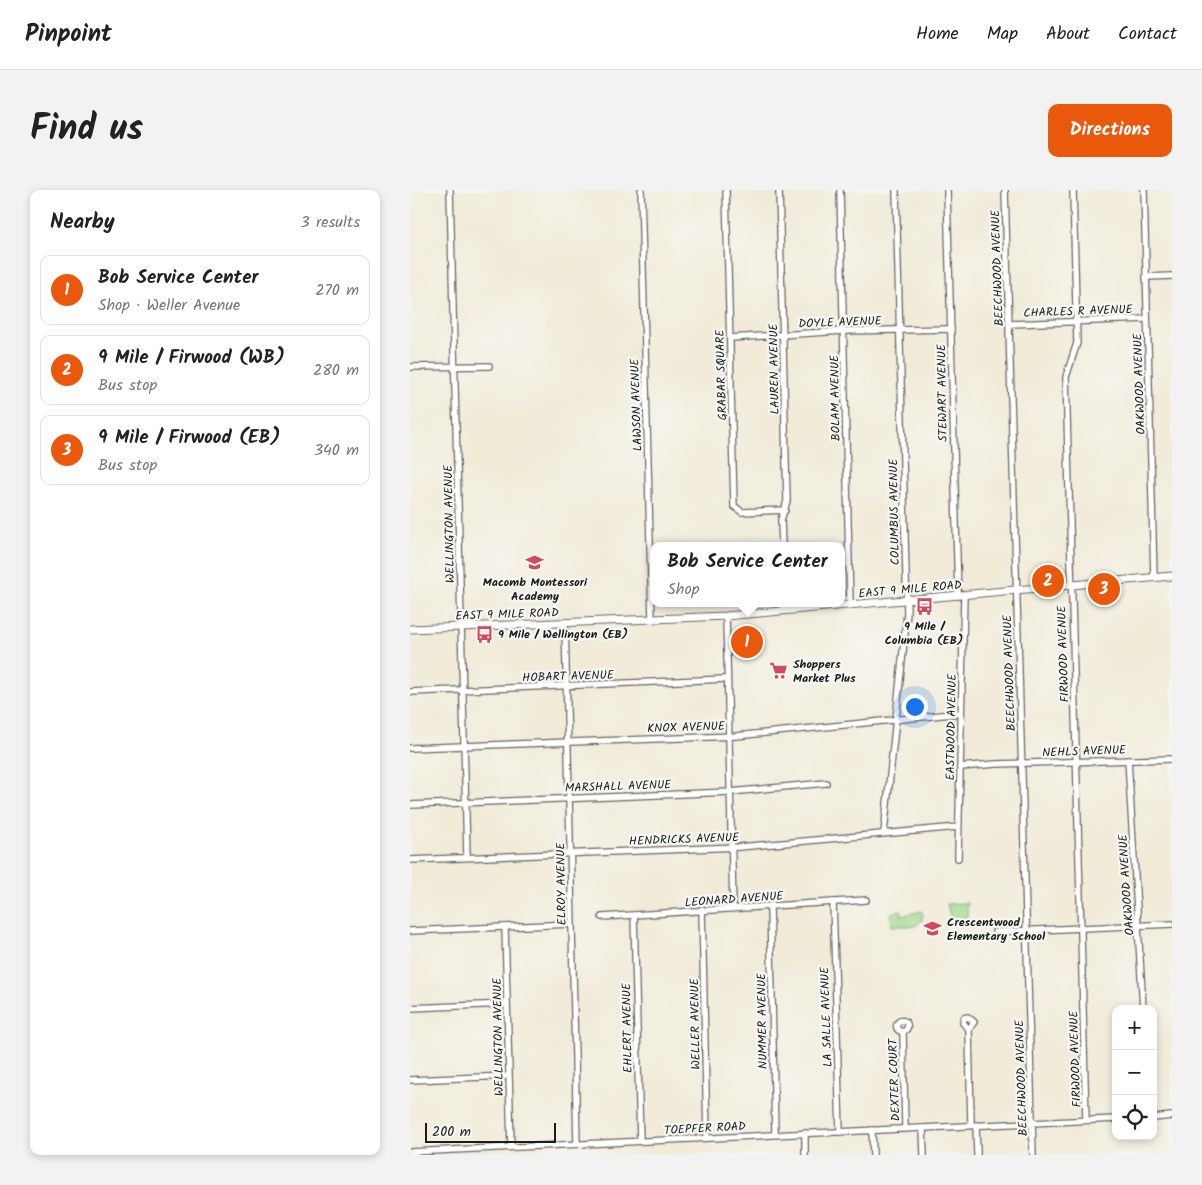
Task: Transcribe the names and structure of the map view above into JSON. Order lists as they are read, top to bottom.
{
  "streets": {
    "main road": ["EAST 9 MILE ROAD"],
    "street": [
      "BEECHWOOD AVENUE",
      "CHARLES R AVENUE",
      "DOYLE AVENUE",
      "LAUREN AVENUE",
      "GRABAR SQUARE",
      "OAKWOOD AVENUE",
      "STEWART AVENUE",
      "BOLAM AVENUE",
      "LAWSON AVENUE",
      "COLUMBUS AVENUE",
      "WELLINGTON AVENUE",
      "FIRWOOD AVENUE",
      "HOBART AVENUE",
      "KNOX AVENUE",
      "EASTWOOD AVENUE",
      "NEHLS AVENUE",
      "MARSHALL AVENUE",
      "HENDRICKS AVENUE",
      "ELROY AVENUE",
      "LEONARD AVENUE",
      "LA SALLE AVENUE",
      "NUMMER AVENUE",
      "WELLER AVENUE",
      "EHLERT AVENUE",
      "DEXTER COURT",
      "TOEPFER ROAD"
    ]
  },
  "crossings": [
    ["BEECHWOOD AVENUE", "CHARLES R AVENUE"],
    ["BEECHWOOD AVENUE", "EAST 9 MILE ROAD"],
    ["BEECHWOOD AVENUE", "NEHLS AVENUE"],
    ["BEECHWOOD AVENUE", "TOEPFER ROAD"],
    ["CHARLES R AVENUE", "OAKWOOD AVENUE"],
    ["CHARLES R AVENUE", "FIRWOOD AVENUE"],
    ["DOYLE AVENUE", "LAUREN AVENUE"],
    ["DOYLE AVENUE", "GRABAR SQUARE"],
    ["DOYLE AVENUE", "STEWART AVENUE"],
    ["DOYLE AVENUE", "BOLAM AVENUE"],
    ["DOYLE AVENUE", "COLUMBUS AVENUE"],
    ["LAUREN AVENUE", "GRABAR SQUARE"],
    ["OAKWOOD AVENUE", "EAST 9 MILE ROAD"],
    ["OAKWOOD AVENUE", "NEHLS AVENUE"],
    ["STEWART AVENUE", "EAST 9 MILE ROAD"],
    ["STEWART AVENUE", "EASTWOOD AVENUE"],
    ["BOLAM AVENUE", "EAST 9 MILE ROAD"],
    ["LAWSON AVENUE", "EAST 9 MILE ROAD"],
    ["COLUMBUS AVENUE", "EAST 9 MILE ROAD"],
    ["COLUMBUS AVENUE", "KNOX AVENUE"],
    ["COLUMBUS AVENUE", "HENDRICKS AVENUE"],
    ["WELLINGTON AVENUE", "EAST 9 MILE ROAD"],
    ["WELLINGTON AVENUE", "HOBART AVENUE"],
    ["WELLINGTON AVENUE", "KNOX AVENUE"],
    ["WELLINGTON AVENUE", "MARSHALL AVENUE"],
    ["WELLINGTON AVENUE", "HENDRICKS AVENUE"],
    ["WELLINGTON AVENUE", "TOEPFER ROAD"],
    ["EAST 9 MILE ROAD", "FIRWOOD AVENUE"],
    ["EAST 9 MILE ROAD", "EASTWOOD AVENUE"],
    ["EAST 9 MILE ROAD", "ELROY AVENUE"],
    ["FIRWOOD AVENUE", "NEHLS AVENUE"],
    ["FIRWOOD AVENUE", "TOEPFER ROAD"],
    ["HOBART AVENUE", "ELROY AVENUE"],
    ["KNOX AVENUE", "EASTWOOD AVENUE"],
    ["KNOX AVENUE", "ELROY AVENUE"],
    ["EASTWOOD AVENUE", "NEHLS AVENUE"],
    ["EASTWOOD AVENUE", "HENDRICKS AVENUE"],
    ["MARSHALL AVENUE", "ELROY AVENUE"],
    ["HENDRICKS AVENUE", "ELROY AVENUE"],
    ["ELROY AVENUE", "TOEPFER ROAD"],
    ["LEONARD AVENUE", "LA SALLE AVENUE"],
    ["LEONARD AVENUE", "NUMMER AVENUE"],
    ["LEONARD AVENUE", "WELLER AVENUE"],
    ["LEONARD AVENUE", "EHLERT AVENUE"],
    ["LA SALLE AVENUE", "TOEPFER ROAD"],
    ["NUMMER AVENUE", "TOEPFER ROAD"],
    ["WELLER AVENUE", "TOEPFER ROAD"],
    ["EHLERT AVENUE", "TOEPFER ROAD"],
    ["DEXTER COURT", "TOEPFER ROAD"]
  ],
  "places": {
    "school or university": ["Macomb Montessori Academy", "Crescentwood Elementary School"],
    "bus stop": ["9 Mile / Columbia (EB)", "9 Mile / Wellington (EB)"],
    "supermarket": ["Shoppers Market Plus"]
  },
  "scale_bar": "200 m",
  "page": {
    "header": "Pinpoint",
    "nav": [
      "Home",
      "Map",
      "About",
      "Contact"
    ],
    "title": "Find us",
    "buttons": "Directions",
    "heading": ["Nearby", "3 results"],
    "list": [
      {
        "mark": "1",
        "name": "Bob Service Center",
        "note": "Shop · Weller Avenue",
        "value": "270 m"
      },
      {
        "mark": "2",
        "name": "9 Mile / Firwood (WB)",
        "note": "Bus stop",
        "value": "280 m"
      },
      {
        "mark": "3",
        "name": "9 Mile / Firwood (EB)",
        "note": "Bus stop",
        "value": "340 m"
      }
    ],
    "popup": ["Bob Service Center", "Shop"],
    "pins": ["2", "3", "1"],
    "map_buttons": ["+", "−"],
    "scale": "200 m"
  }
}
